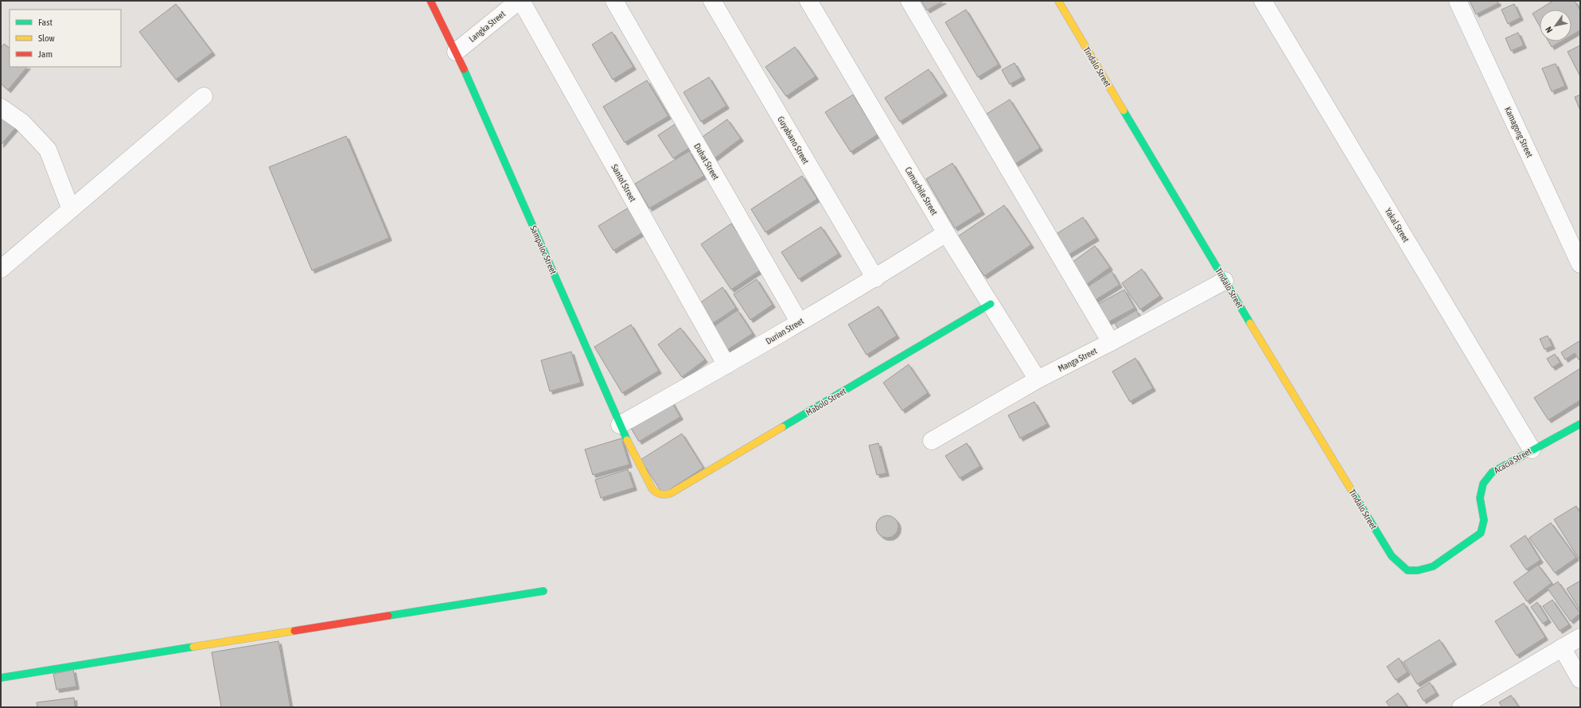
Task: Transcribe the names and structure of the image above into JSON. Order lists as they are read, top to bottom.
{
  "streets": {
    "street": [
      "Langka Street",
      "Tindalo Street",
      "Kamagong Street",
      "Guyabano Street",
      "Duhat Street",
      "Santol Street",
      "Camachile Street",
      "Yakal Street",
      "Sampaloc Street",
      "Durian Street",
      "Manga Street",
      "Mabolo Street",
      "Acacia Street"
    ]
  },
  "crossings": [
    ["Langka Street", "Santol Street"],
    ["Langka Street", "Sampaloc Street"],
    ["Tindalo Street", "Manga Street"],
    ["Tindalo Street", "Acacia Street"],
    ["Guyabano Street", "Durian Street"],
    ["Duhat Street", "Durian Street"],
    ["Santol Street", "Durian Street"],
    ["Camachile Street", "Durian Street"],
    ["Camachile Street", "Manga Street"],
    ["Camachile Street", "Mabolo Street"],
    ["Yakal Street", "Acacia Street"],
    ["Sampaloc Street", "Durian Street"],
    ["Sampaloc Street", "Mabolo Street"]
  ],
  "legend": ["Fast", "Slow", "Jam"],
  "north": "bottom left"
}
